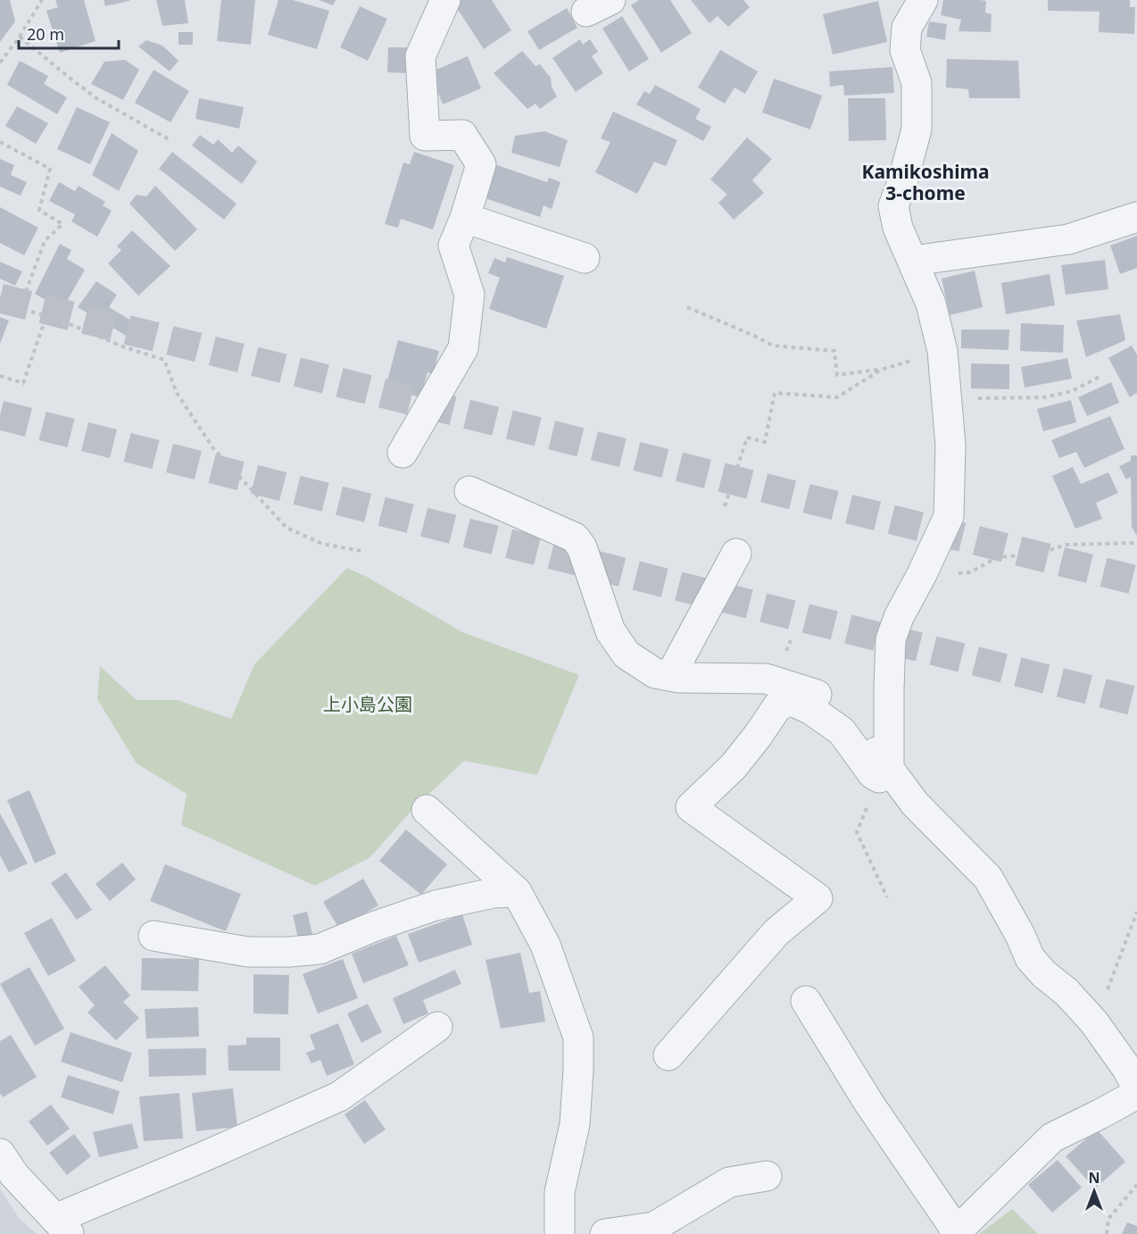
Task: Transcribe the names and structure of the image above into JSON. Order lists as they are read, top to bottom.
{
  "districts": ["Kamikoshima 3-chome"],
  "parks": ["上小島公園"],
  "scale_bar": "20 m",
  "north": "top"
}
